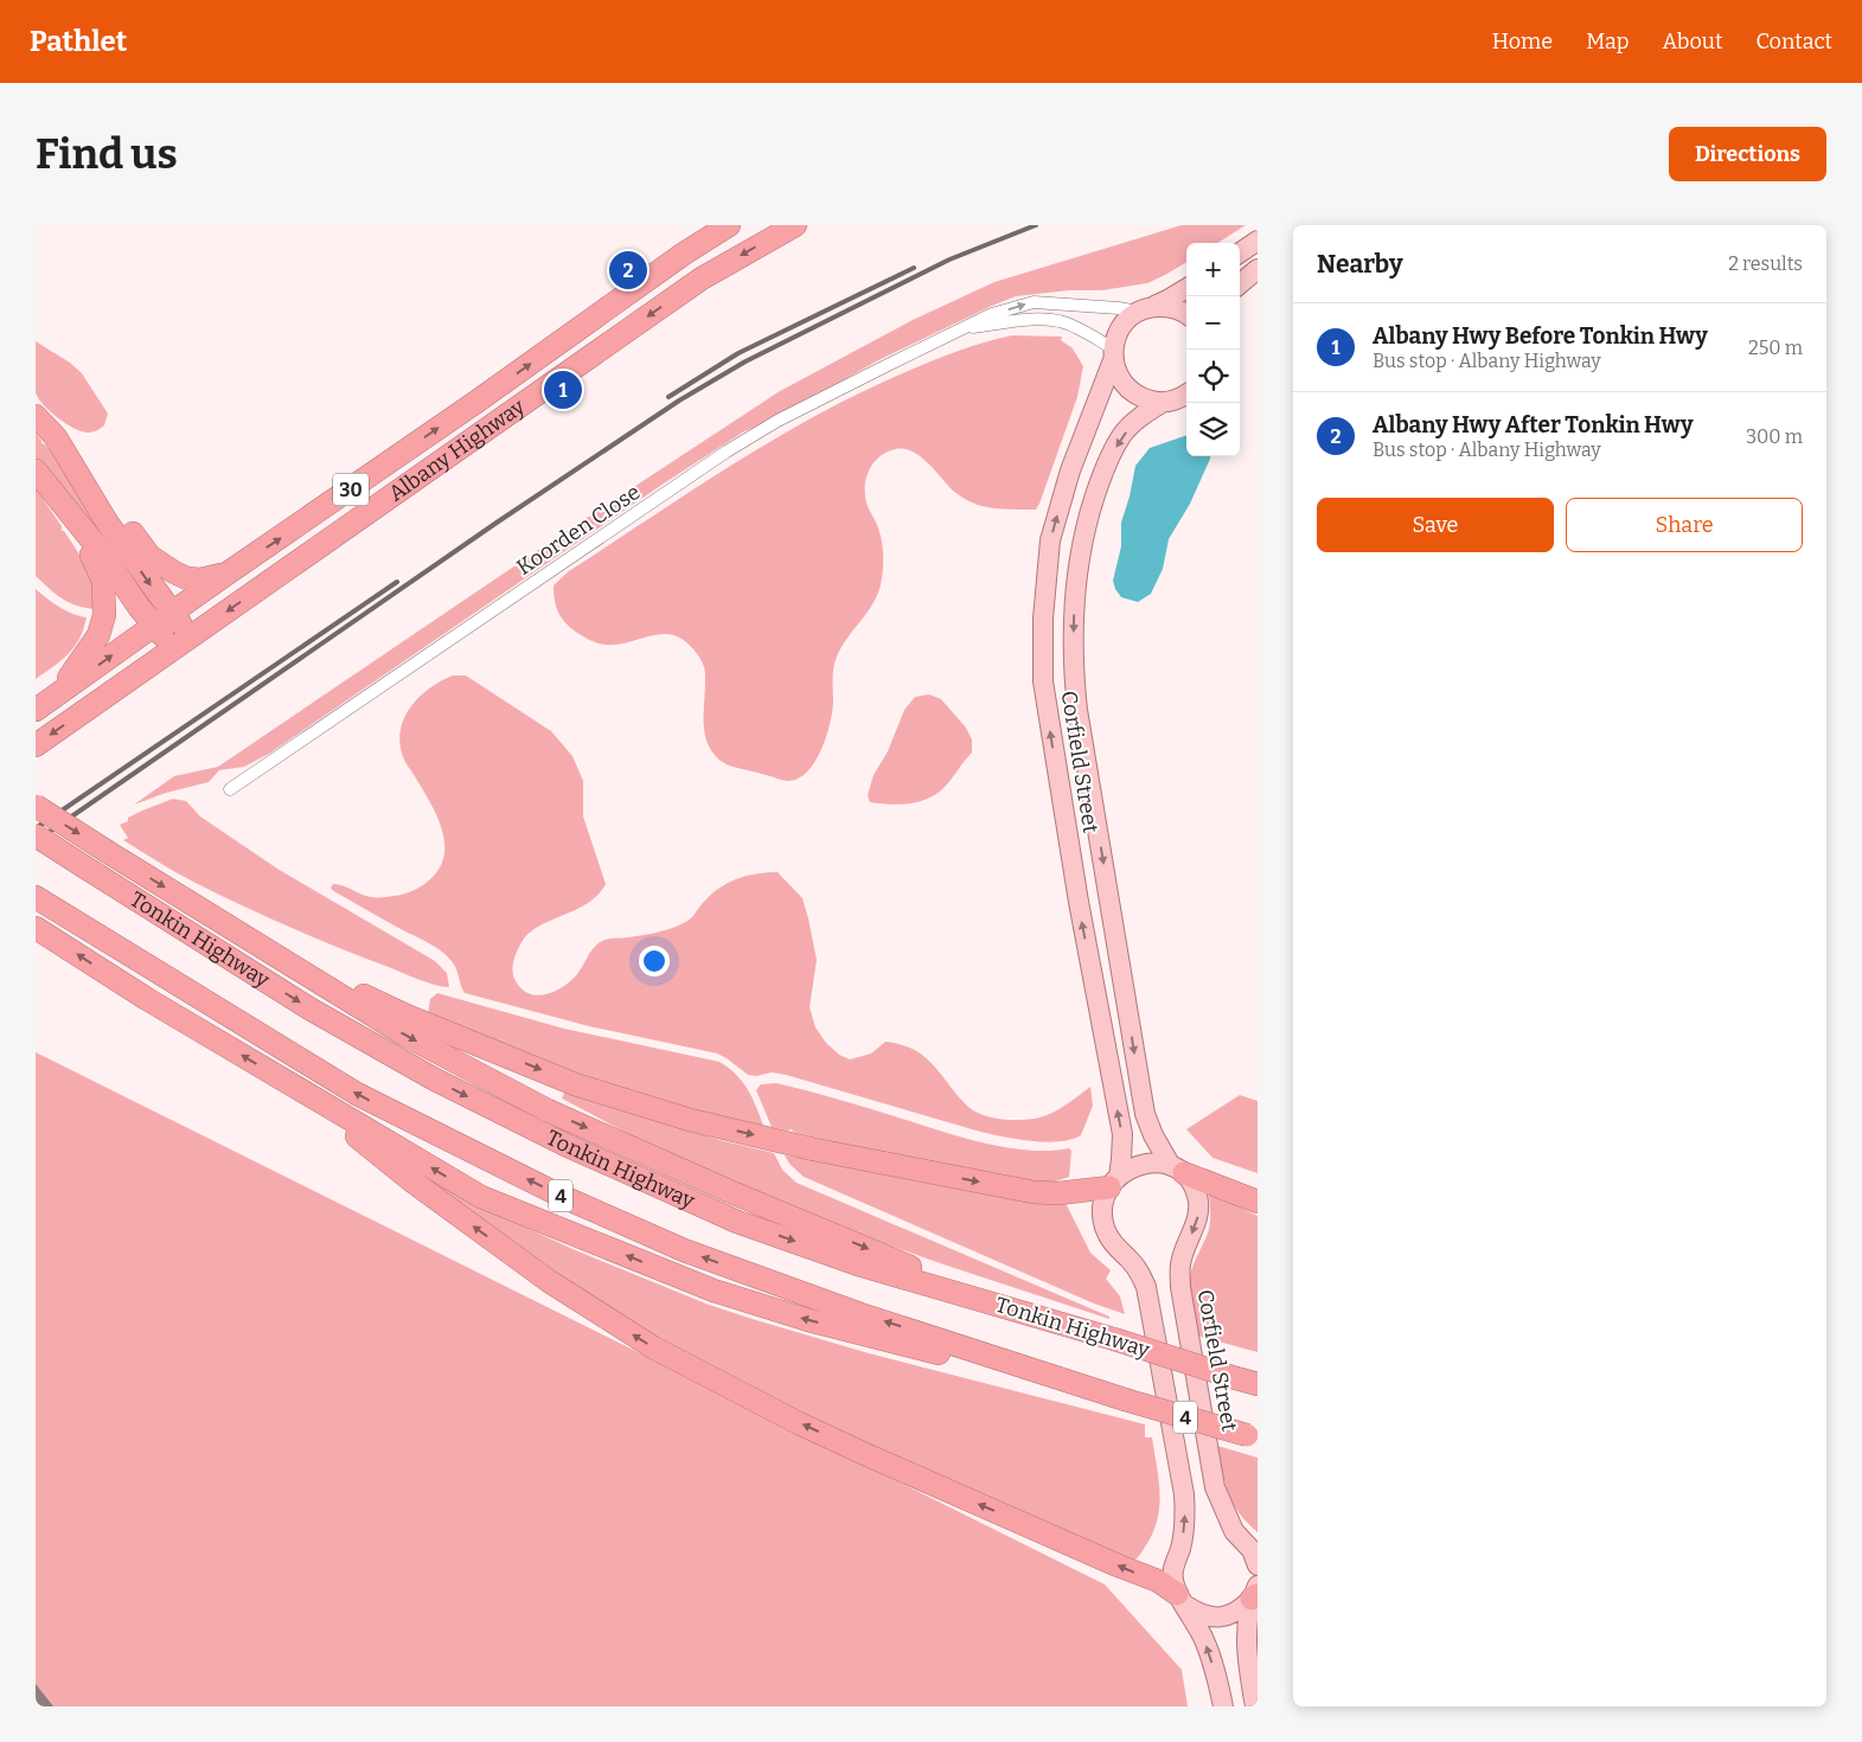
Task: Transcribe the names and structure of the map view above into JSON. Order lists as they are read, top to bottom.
{
  "streets": {
    "highway": [
      "Albany Highway",
      "30",
      "Tonkin Highway",
      "4"
    ],
    "main road": ["Corfield Street"],
    "street": ["Koorden Close"]
  },
  "crossings": [
    ["Koorden Close", "Corfield Street"]
  ],
  "page": {
    "header": "Pathlet",
    "nav": [
      "Home",
      "Map",
      "About",
      "Contact"
    ],
    "buttons": [
      "Directions",
      ["Save", "Share"]
    ],
    "title": "Find us",
    "heading": ["Nearby", "2 results"],
    "map_buttons": ["+", "−"],
    "pins": ["2", "1"],
    "list": [
      {
        "mark": "1",
        "name": "Albany Hwy Before Tonkin Hwy",
        "note": "Bus stop · Albany Highway",
        "value": "250 m"
      },
      {
        "mark": "2",
        "name": "Albany Hwy After Tonkin Hwy",
        "note": "Bus stop · Albany Highway",
        "value": "300 m"
      }
    ]
  }
}
